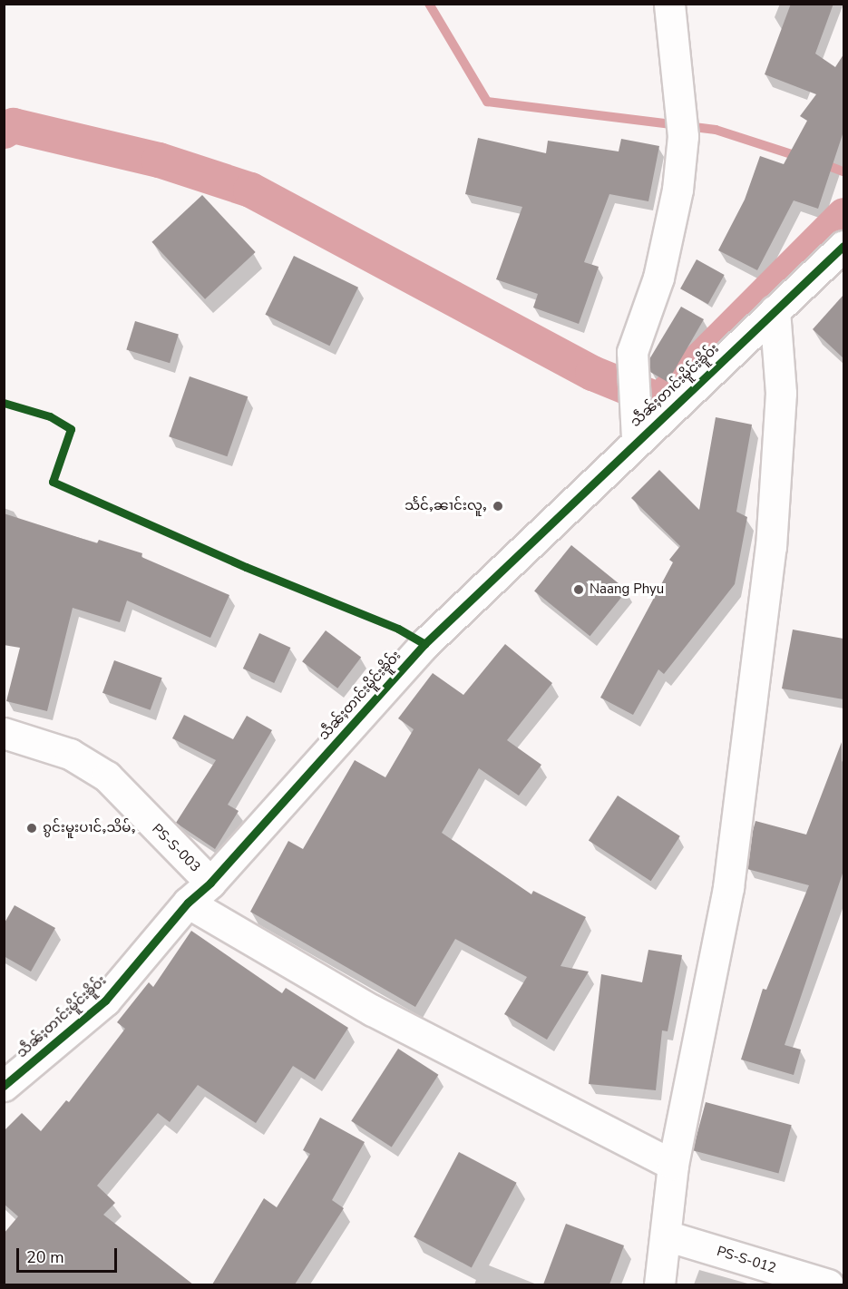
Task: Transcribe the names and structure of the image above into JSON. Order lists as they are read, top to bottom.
{
  "streets": {
    "street": ["သဵၼ်ႈတၢင်းမိူင်းၶိူဝ်း", "PS-S-003", "PS-S-012"]
  },
  "crossings": [
    ["သဵၼ်ႈတၢင်းမိူင်းၶိူဝ်း", "PS-S-003"]
  ],
  "places": ["သႅင်ႇၼၢင်းလူႇ", "Naang Phyu", "ၵွင်းမူးပၢင်ႇသိမ်ႇ"],
  "scale_bar": "20 m"
}
